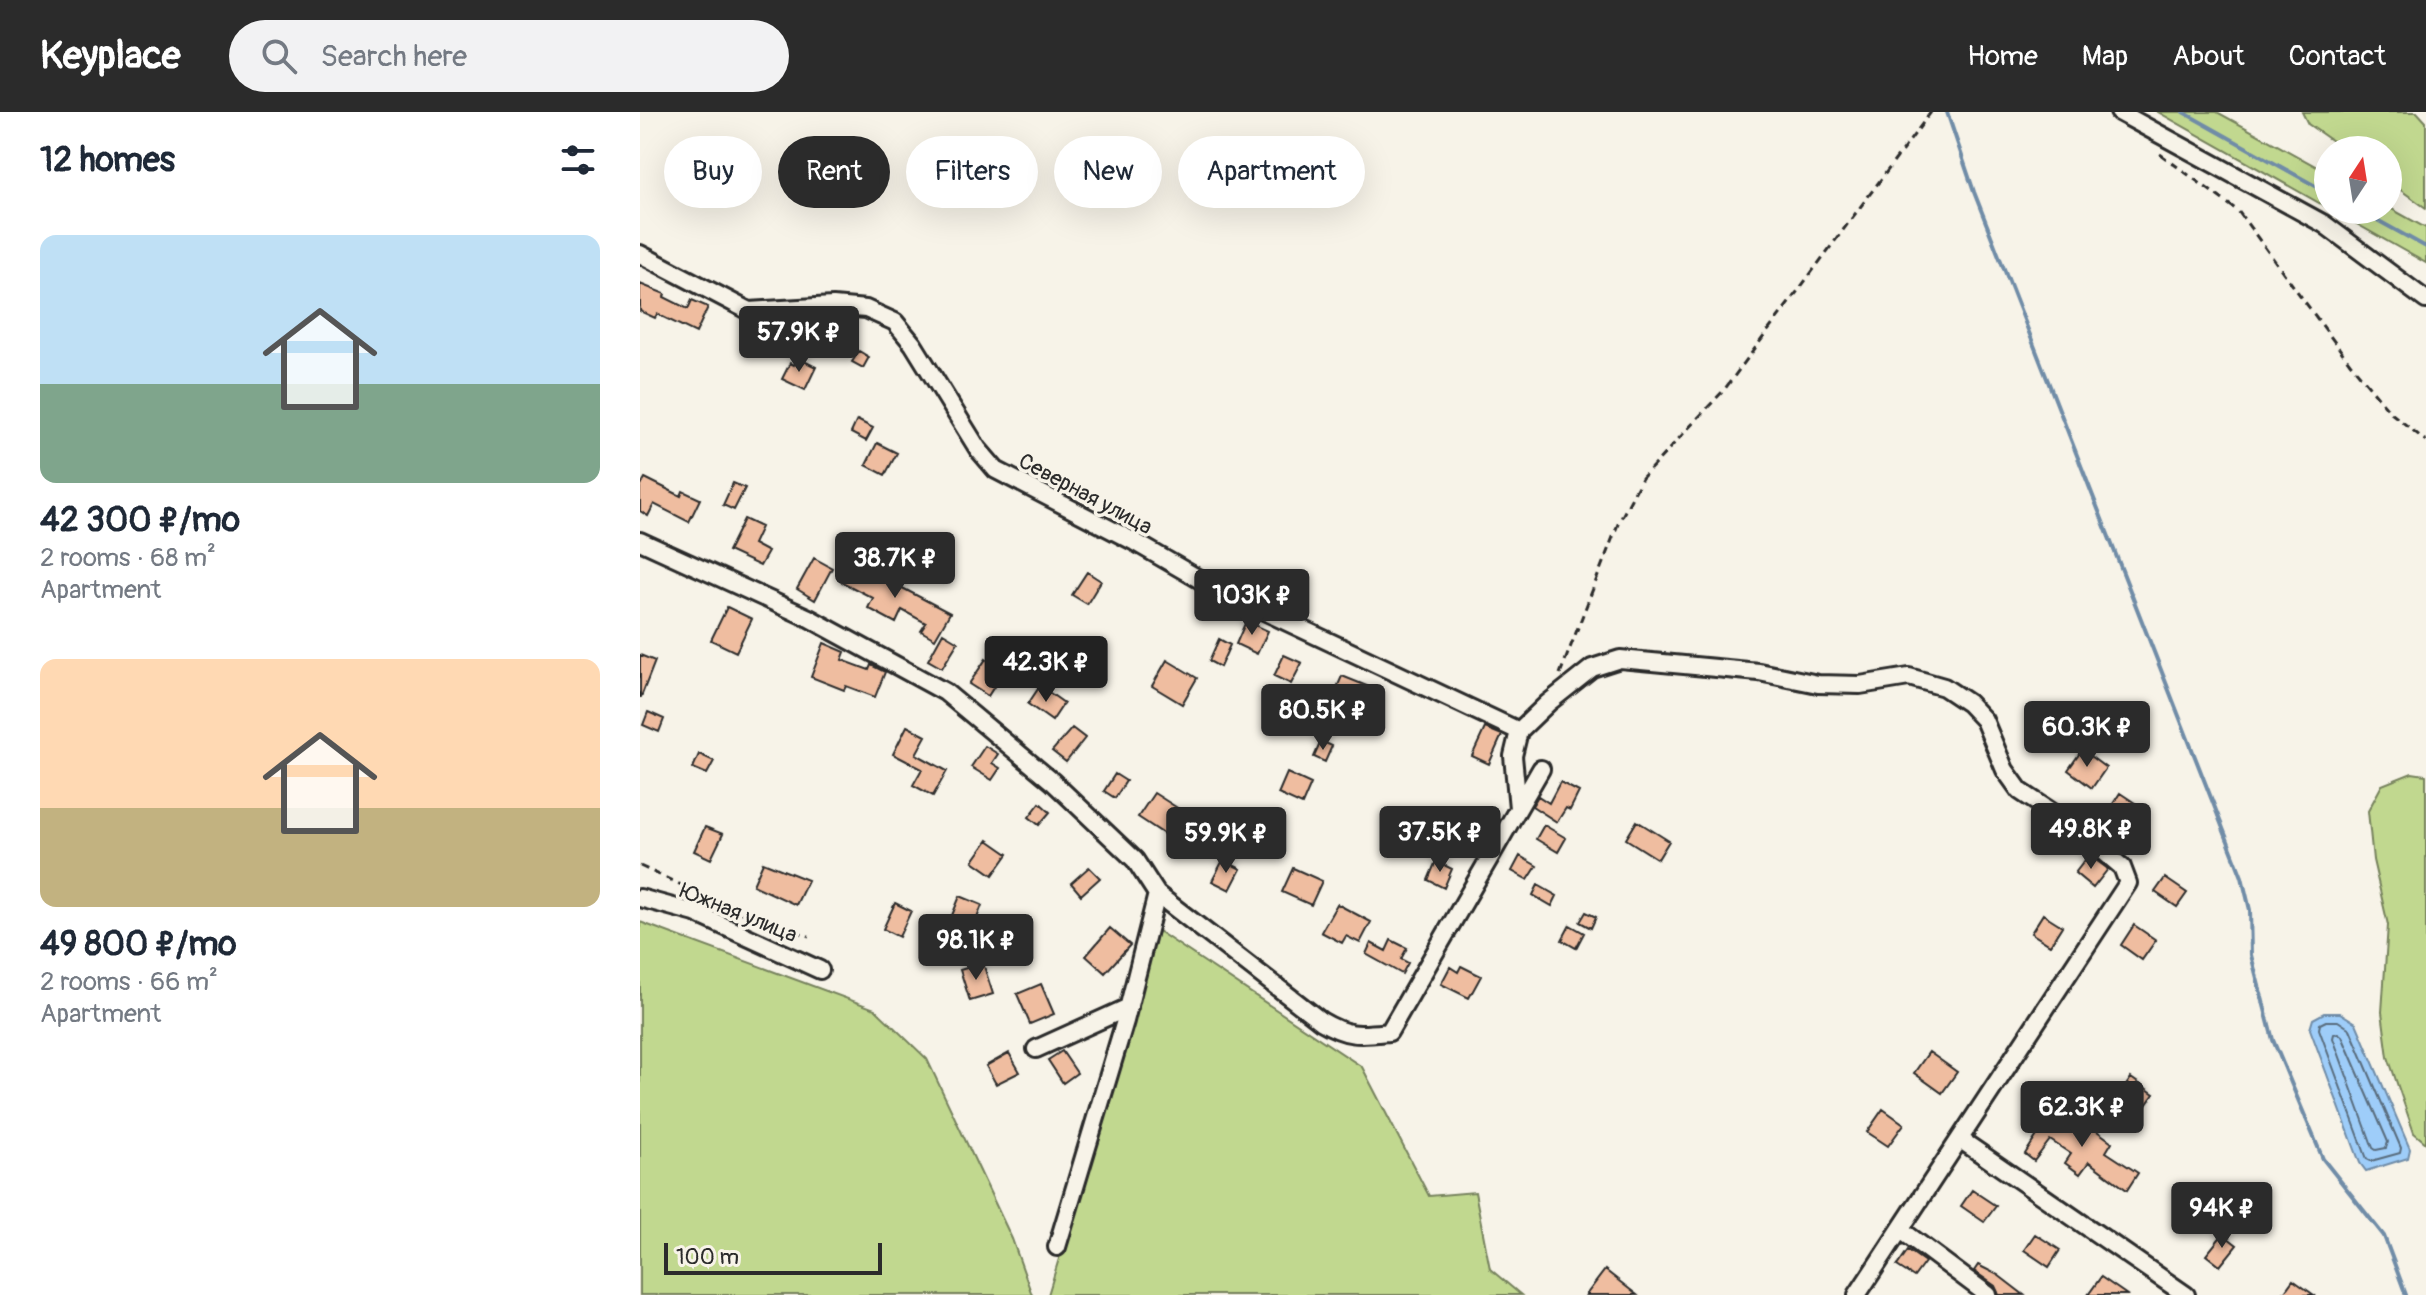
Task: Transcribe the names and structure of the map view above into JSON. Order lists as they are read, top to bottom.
{
  "streets": {
    "street": ["Северная улица", "Южная улица"]
  },
  "scale_bar": "100 m",
  "north": "top",
  "page": {
    "header": "Keyplace",
    "search": "Search here",
    "nav": [
      "Home",
      "Map",
      "About",
      "Contact"
    ],
    "heading": "12 homes",
    "chip": [
      "Buy",
      "Rent",
      "Filters",
      "New",
      "Apartment"
    ],
    "list": [
      {
        "name": "42 300 ₽/mo",
        "note": "2 rooms · 68 m² · Apartment"
      },
      {
        "name": "49 800 ₽/mo",
        "note": "2 rooms · 66 m² · Apartment"
      }
    ],
    "price": [
      "57.9K ₽",
      "38.7K ₽",
      "103K ₽",
      "42.3K ₽",
      "80.5K ₽",
      "60.3K ₽",
      "49.8K ₽",
      "37.5K ₽",
      "59.9K ₽",
      "98.1K ₽",
      "62.3K ₽",
      "94K ₽"
    ],
    "scale": "100 m"
  }
}
